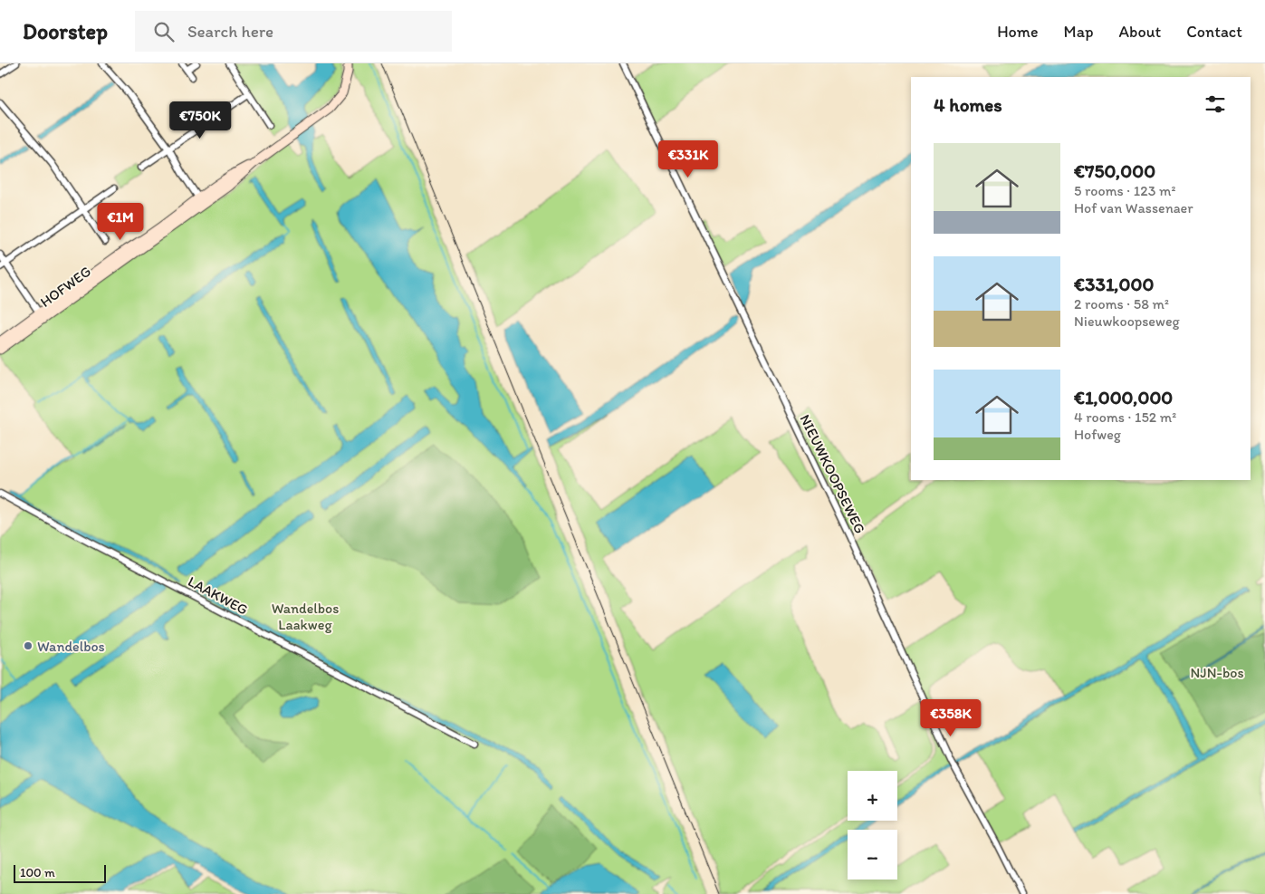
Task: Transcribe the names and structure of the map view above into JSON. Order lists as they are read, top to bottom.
{
  "streets": {
    "main road": ["HOFWEG"],
    "street": ["NIEUWKOOPSEWEG", "LAAKWEG"]
  },
  "parks": ["Wandelbos Laakweg", "NJN-bos"],
  "places": ["Wandelbos"],
  "scale_bar": "100 m",
  "page": {
    "header": "Doorstep",
    "search": "Search here",
    "nav": [
      "Home",
      "Map",
      "About",
      "Contact"
    ],
    "heading": "4 homes",
    "price": [
      "€750K",
      "€331K",
      "€1M",
      "€358K"
    ],
    "list": [
      {
        "name": "€750,000",
        "note": "5 rooms · 123 m² · Hof van Wassenaer"
      },
      {
        "name": "€331,000",
        "note": "2 rooms · 58 m² · Nieuwkoopseweg"
      },
      {
        "name": "€1,000,000",
        "note": "4 rooms · 152 m² · Hofweg"
      }
    ],
    "map_buttons": ["+", "−"],
    "scale": "100 m"
  }
}
